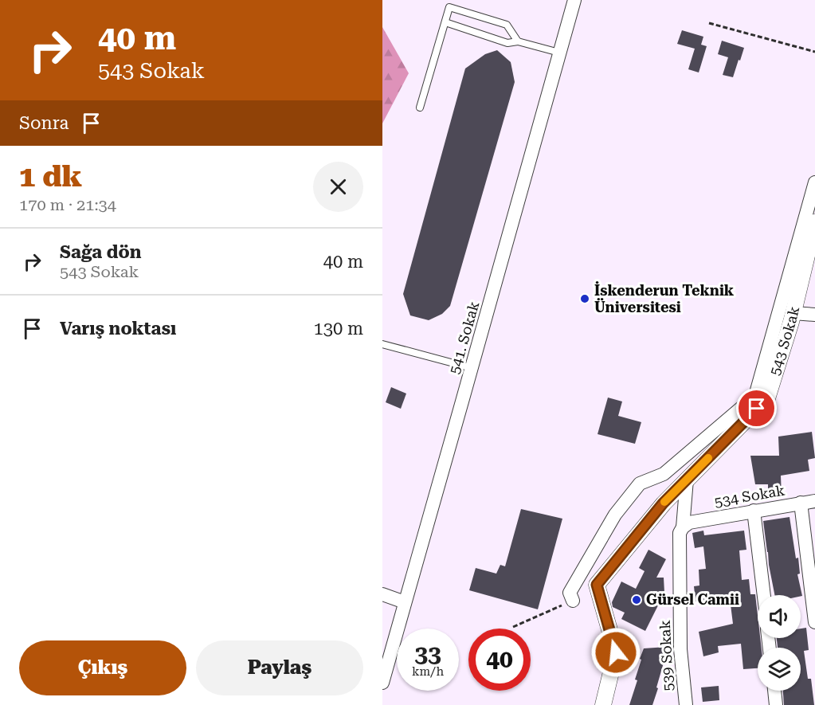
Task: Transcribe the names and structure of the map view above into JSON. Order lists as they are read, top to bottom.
{
  "streets": {
    "street": [
      "541. Sokak",
      "543 Sokak",
      "534 Sokak",
      "539 Sokak"
    ]
  },
  "crossings": [
    ["543 Sokak", "539 Sokak"],
    ["534 Sokak", "539 Sokak"]
  ],
  "places": ["İskenderun Teknik Üniversitesi", "Gürsel Camii"],
  "page": {
    "turn": ["40 m", "543 Sokak"],
    "then": "Sonra",
    "heading": ["1 dk", "170 m · 21:34"],
    "list": [
      {
        "name": "Sağa dön",
        "note": "543 Sokak",
        "value": "40 m"
      },
      {
        "name": "Varış noktası",
        "value": "130 m"
      }
    ],
    "speed": "33 km/h",
    "limit": "40",
    "buttons": ["Çıkış", "Paylaş"]
  }
}
